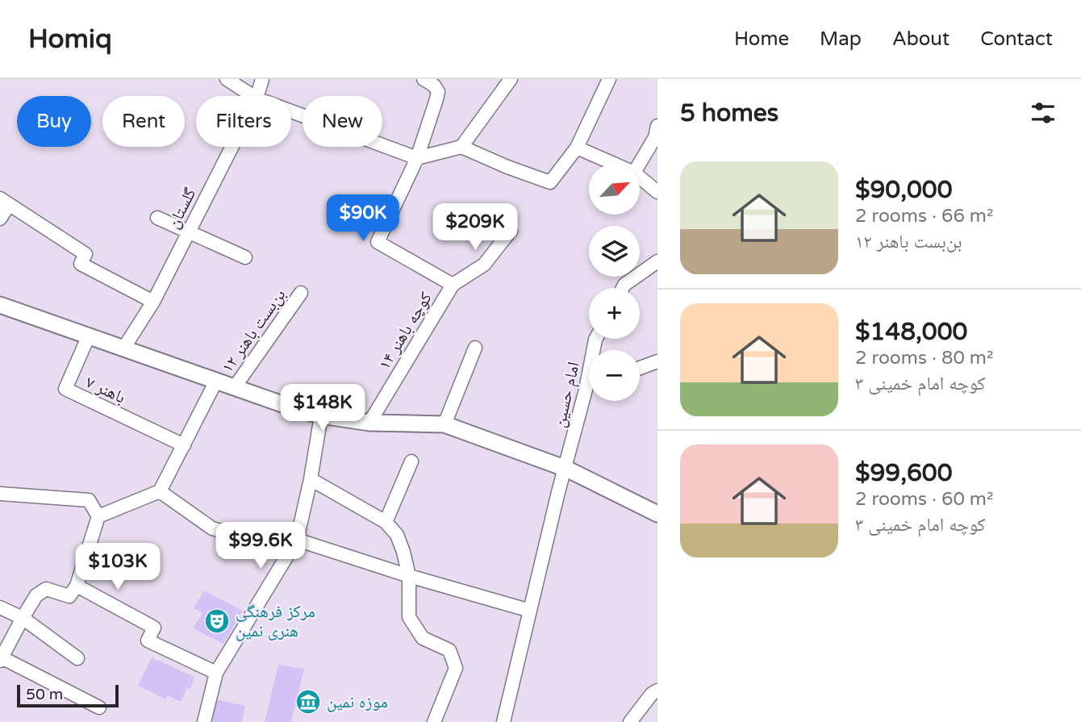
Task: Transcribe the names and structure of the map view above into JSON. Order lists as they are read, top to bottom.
{
  "streets": {
    "street": [
      "گلستان",
      "بن‌بست باهنر ۱۲",
      "کوچه باهنر ۱۴",
      "باهنر ۷",
      "امام حسین"
    ]
  },
  "places": {
    "theatre": ["مرکز فرهنگی هنری نمین"],
    "museum": ["موزه نمین"]
  },
  "scale_bar": "50 m",
  "north": "top right",
  "page": {
    "header": "Homiq",
    "nav": [
      "Home",
      "Map",
      "About",
      "Contact"
    ],
    "heading": "5 homes",
    "chip": [
      "Buy",
      "Rent",
      "Filters",
      "New"
    ],
    "list": [
      {
        "name": "$90,000",
        "note": "2 rooms · 66 m² · بن‌بست باهنر ۱۲"
      },
      {
        "name": "$148,000",
        "note": "2 rooms · 80 m² · کوچه امام خمینی ۳"
      },
      {
        "name": "$99,600",
        "note": "2 rooms · 60 m² · کوچه امام خمینی ۳"
      }
    ],
    "map_buttons": ["+", "−"],
    "price": [
      "$90K",
      "$209K",
      "$148K",
      "$99.6K",
      "$103K"
    ],
    "scale": "50 m"
  }
}
